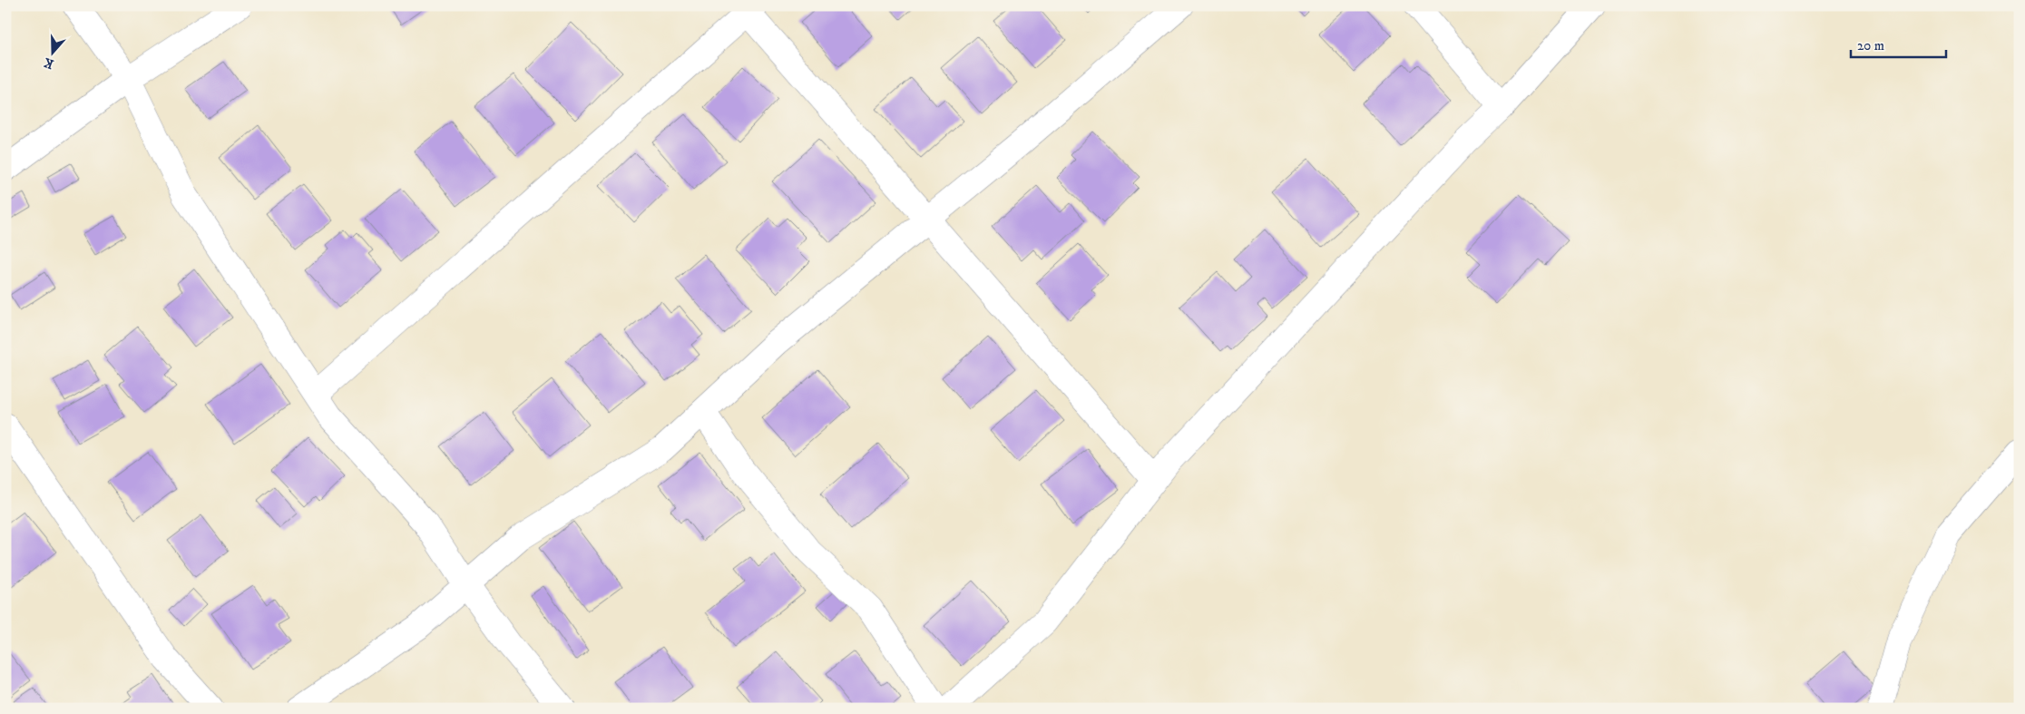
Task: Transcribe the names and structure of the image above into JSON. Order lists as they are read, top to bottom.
{
  "scale_bar": "20 m",
  "north": "bottom"
}
